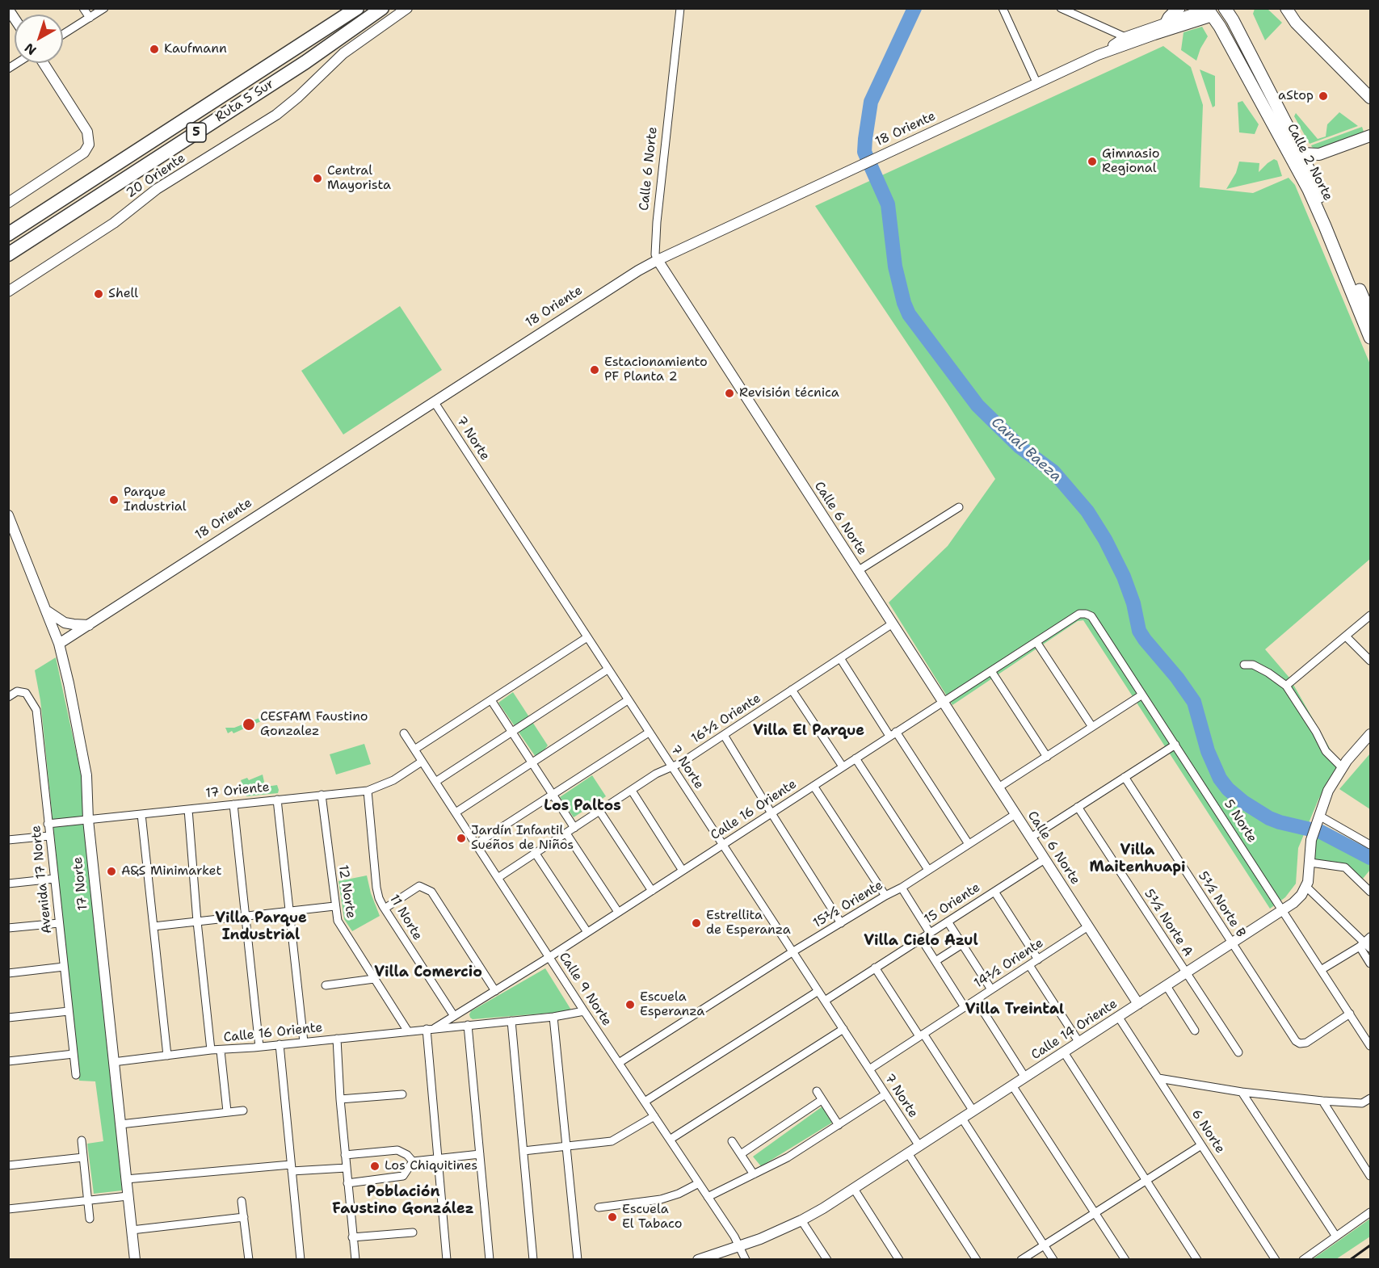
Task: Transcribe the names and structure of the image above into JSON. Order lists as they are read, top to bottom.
{
  "streets": {
    "highway": ["Ruta 5 Sur", "5"],
    "main road": ["18 Oriente", "Calle 2 Norte"],
    "street": [
      "Calle 6 Norte",
      "20 Oriente",
      "7 Norte",
      "16½ Oriente",
      "17 Oriente",
      "Calle 16 Oriente",
      "5 Norte",
      "Avenida 17 Norte",
      "17 Norte",
      "12 Norte",
      "15 Oriente",
      "15½ Oriente",
      "5½ Norte B",
      "11 Norte",
      "5½ Norte A",
      "14½ Oriente",
      "Calle 9 Norte",
      "Calle 14 Oriente",
      "6 Norte"
    ]
  },
  "crossings": [
    ["18 Oriente", "Calle 2 Norte"],
    ["18 Oriente", "Calle 6 Norte"],
    ["18 Oriente", "7 Norte"],
    ["18 Oriente", "17 Norte"],
    ["Calle 6 Norte", "16½ Oriente"],
    ["Calle 6 Norte", "Calle 16 Oriente"],
    ["Calle 6 Norte", "15 Oriente"],
    ["Calle 6 Norte", "15½ Oriente"],
    ["Calle 6 Norte", "14½ Oriente"],
    ["Calle 6 Norte", "Calle 14 Oriente"],
    ["7 Norte", "16½ Oriente"],
    ["7 Norte", "Calle 16 Oriente"],
    ["7 Norte", "15 Oriente"],
    ["7 Norte", "15½ Oriente"],
    ["7 Norte", "14½ Oriente"],
    ["7 Norte", "Calle 14 Oriente"],
    ["16½ Oriente", "Calle 9 Norte"],
    ["17 Oriente", "Avenida 17 Norte"],
    ["17 Oriente", "17 Norte"],
    ["17 Oriente", "12 Norte"],
    ["17 Oriente", "11 Norte"],
    ["17 Oriente", "Calle 9 Norte"],
    ["Calle 16 Oriente", "5 Norte"],
    ["Calle 16 Oriente", "17 Norte"],
    ["Calle 16 Oriente", "12 Norte"],
    ["Calle 16 Oriente", "11 Norte"],
    ["Calle 16 Oriente", "Calle 9 Norte"],
    ["5 Norte", "5½ Norte B"],
    ["5 Norte", "Calle 14 Oriente"],
    ["15½ Oriente", "Calle 9 Norte"],
    ["5½ Norte B", "Calle 14 Oriente"],
    ["5½ Norte A", "Calle 14 Oriente"],
    ["Calle 9 Norte", "Calle 14 Oriente"],
    ["Calle 14 Oriente", "6 Norte"]
  ],
  "districts": [
    "Villa El Parque",
    "Los Paltos",
    "Villa Maitenhuapi",
    "Villa Parque Industrial",
    "Villa Cielo Azul",
    "Villa Comercio",
    "Villa Treintal",
    "Población Faustino González"
  ],
  "water": ["Canal Baeza"],
  "places": [
    "Kaufmann",
    "aStop",
    "Gimnasio Regional",
    "Central Mayorista",
    "Shell",
    "Estacionamiento PF Planta 2",
    "Revisión técnica",
    "Parque Industrial",
    "CESFAM Faustino Gonzalez",
    "Jardín Infantil Sueños de Niños",
    "A&S Minimarket",
    "Estrellita de Esperanza",
    "Escuela Esperanza",
    "Los Chiquitines",
    "Escuela El Tabaco"
  ],
  "north": "bottom left"
}
